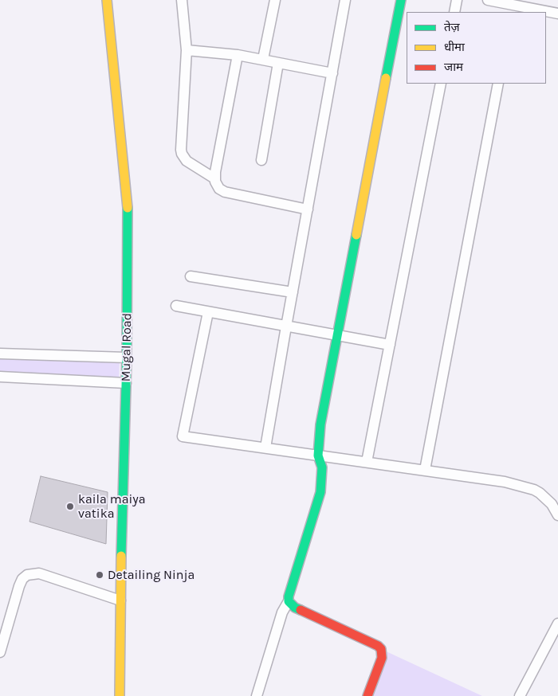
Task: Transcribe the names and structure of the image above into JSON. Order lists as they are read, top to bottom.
{
  "streets": {
    "street": ["Mugal Road"]
  },
  "places": ["kaila maiya vatika", "Detailing Ninja"],
  "legend": ["तेज़", "धीमा", "जाम"]
}
